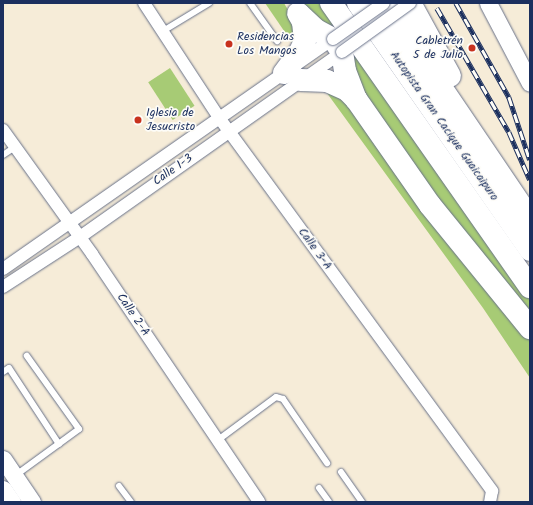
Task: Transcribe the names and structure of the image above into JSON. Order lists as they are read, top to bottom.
{
  "streets": {
    "highway": ["Autopista Gran Cacique Guaicaipuro"],
    "street": ["Calle 1-3", "Calle 3-A", "Calle 2-A"]
  },
  "crossings": [
    ["Calle 1-3", "Calle 3-A"],
    ["Calle 1-3", "Calle 2-A"]
  ],
  "places": ["Residencias Los Mangos", "Cabletrén 5 de Julio", "Iglesia de Jesucristo"]
}
